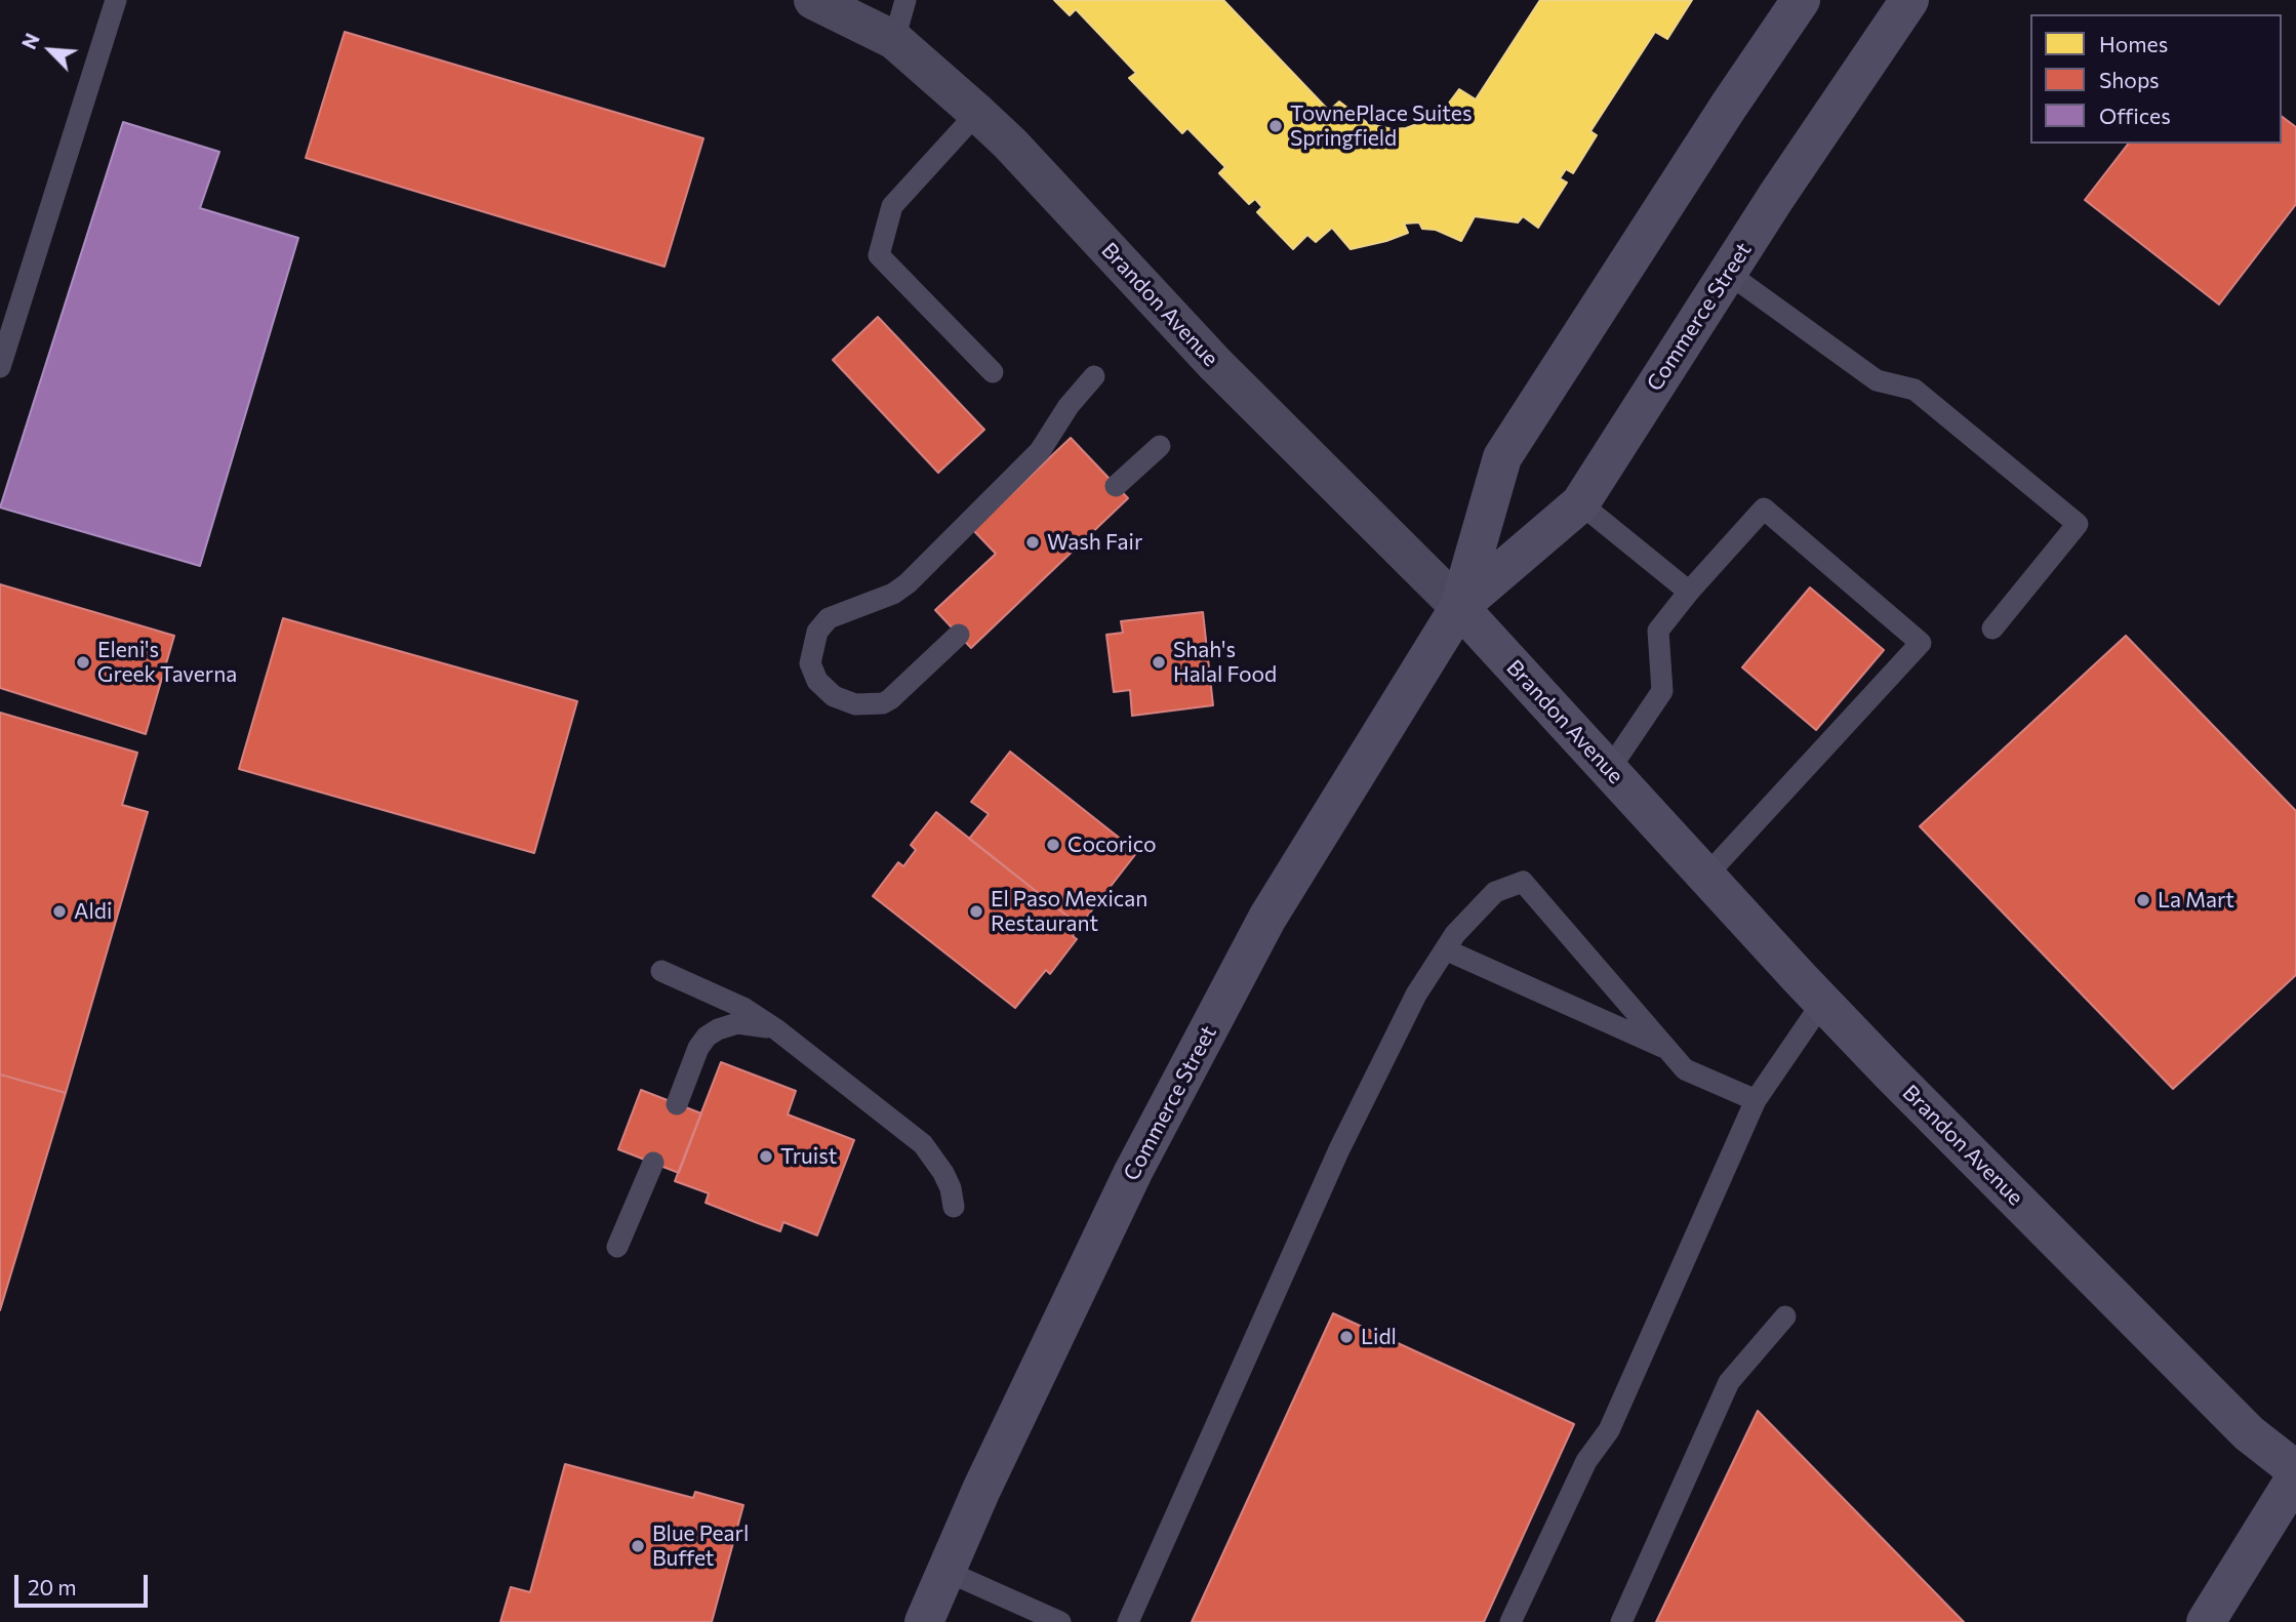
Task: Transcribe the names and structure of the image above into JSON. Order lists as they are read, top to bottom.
{
  "streets": {
    "main road": ["Brandon Avenue", "Commerce Street"]
  },
  "crossings": [
    ["Brandon Avenue", "Commerce Street"]
  ],
  "places": [
    "TownePlace Suites Springfield",
    "Wash Fair",
    "Eleni's Greek Taverna",
    "Shah's Halal Food",
    "Cocorico",
    "La Mart",
    "Aldi",
    "El Paso Mexican Restaurant",
    "Truist",
    "Lidl",
    "Blue Pearl Buffet"
  ],
  "legend": ["Homes", "Shops", "Offices"],
  "scale_bar": "20 m",
  "north": "top left"
}
